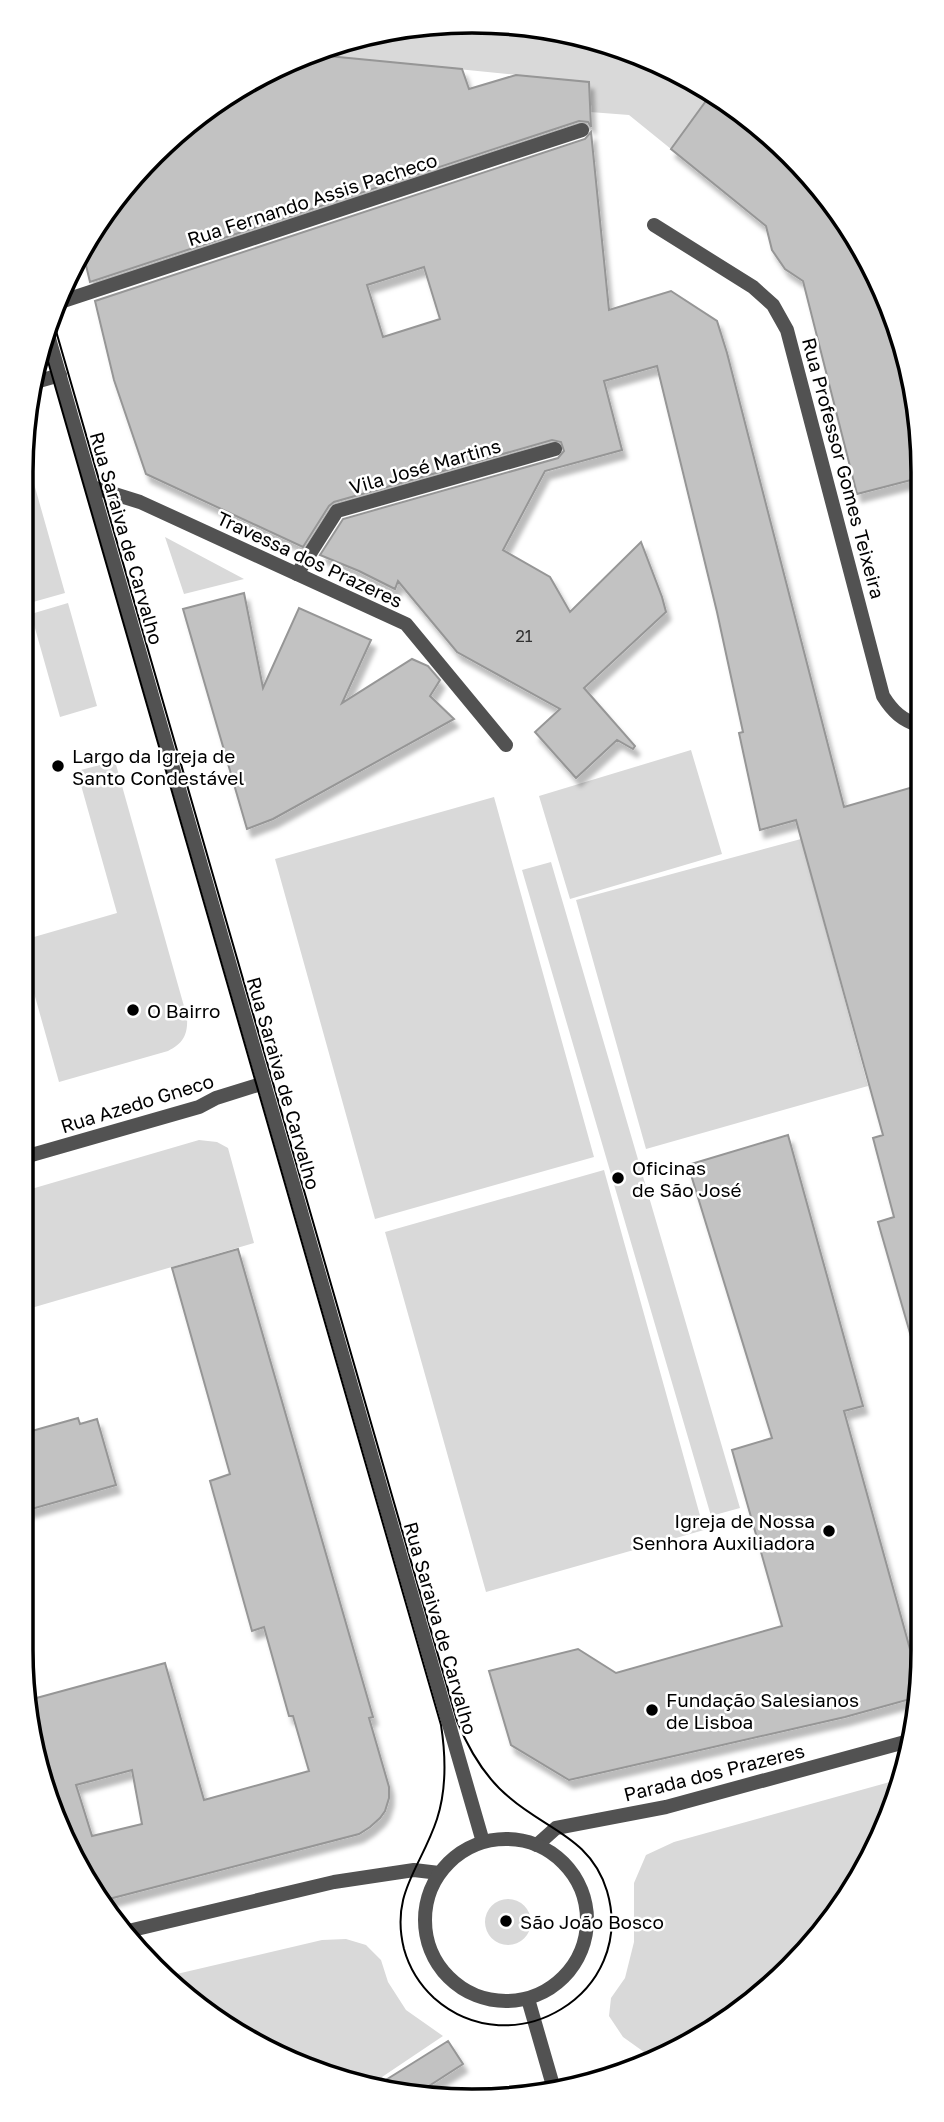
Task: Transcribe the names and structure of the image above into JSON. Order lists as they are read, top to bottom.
{
  "streets": {
    "street": [
      "Rua Fernando Assis Pacheco",
      "Vila José Martins",
      "Rua Professor Gomes Teixeira",
      "Rua Saraiva de Carvalho",
      "Travessa dos Prazeres",
      "Rua Azedo Gneco",
      "Parada dos Prazeres"
    ]
  },
  "crossings": [
    ["Vila José Martins", "Travessa dos Prazeres"],
    ["Rua Saraiva de Carvalho", "Travessa dos Prazeres"],
    ["Rua Saraiva de Carvalho", "Rua Azedo Gneco"],
    ["Rua Saraiva de Carvalho", "Parada dos Prazeres"]
  ],
  "places": [
    "Largo da Igreja de Santo Condestável",
    "O Bairro",
    "Oficinas de São José",
    "Igreja de Nossa Senhora Auxiliadora",
    "Fundação Salesianos de Lisboa",
    "São João Bosco"
  ],
  "house_numbers": ["21"]
}
